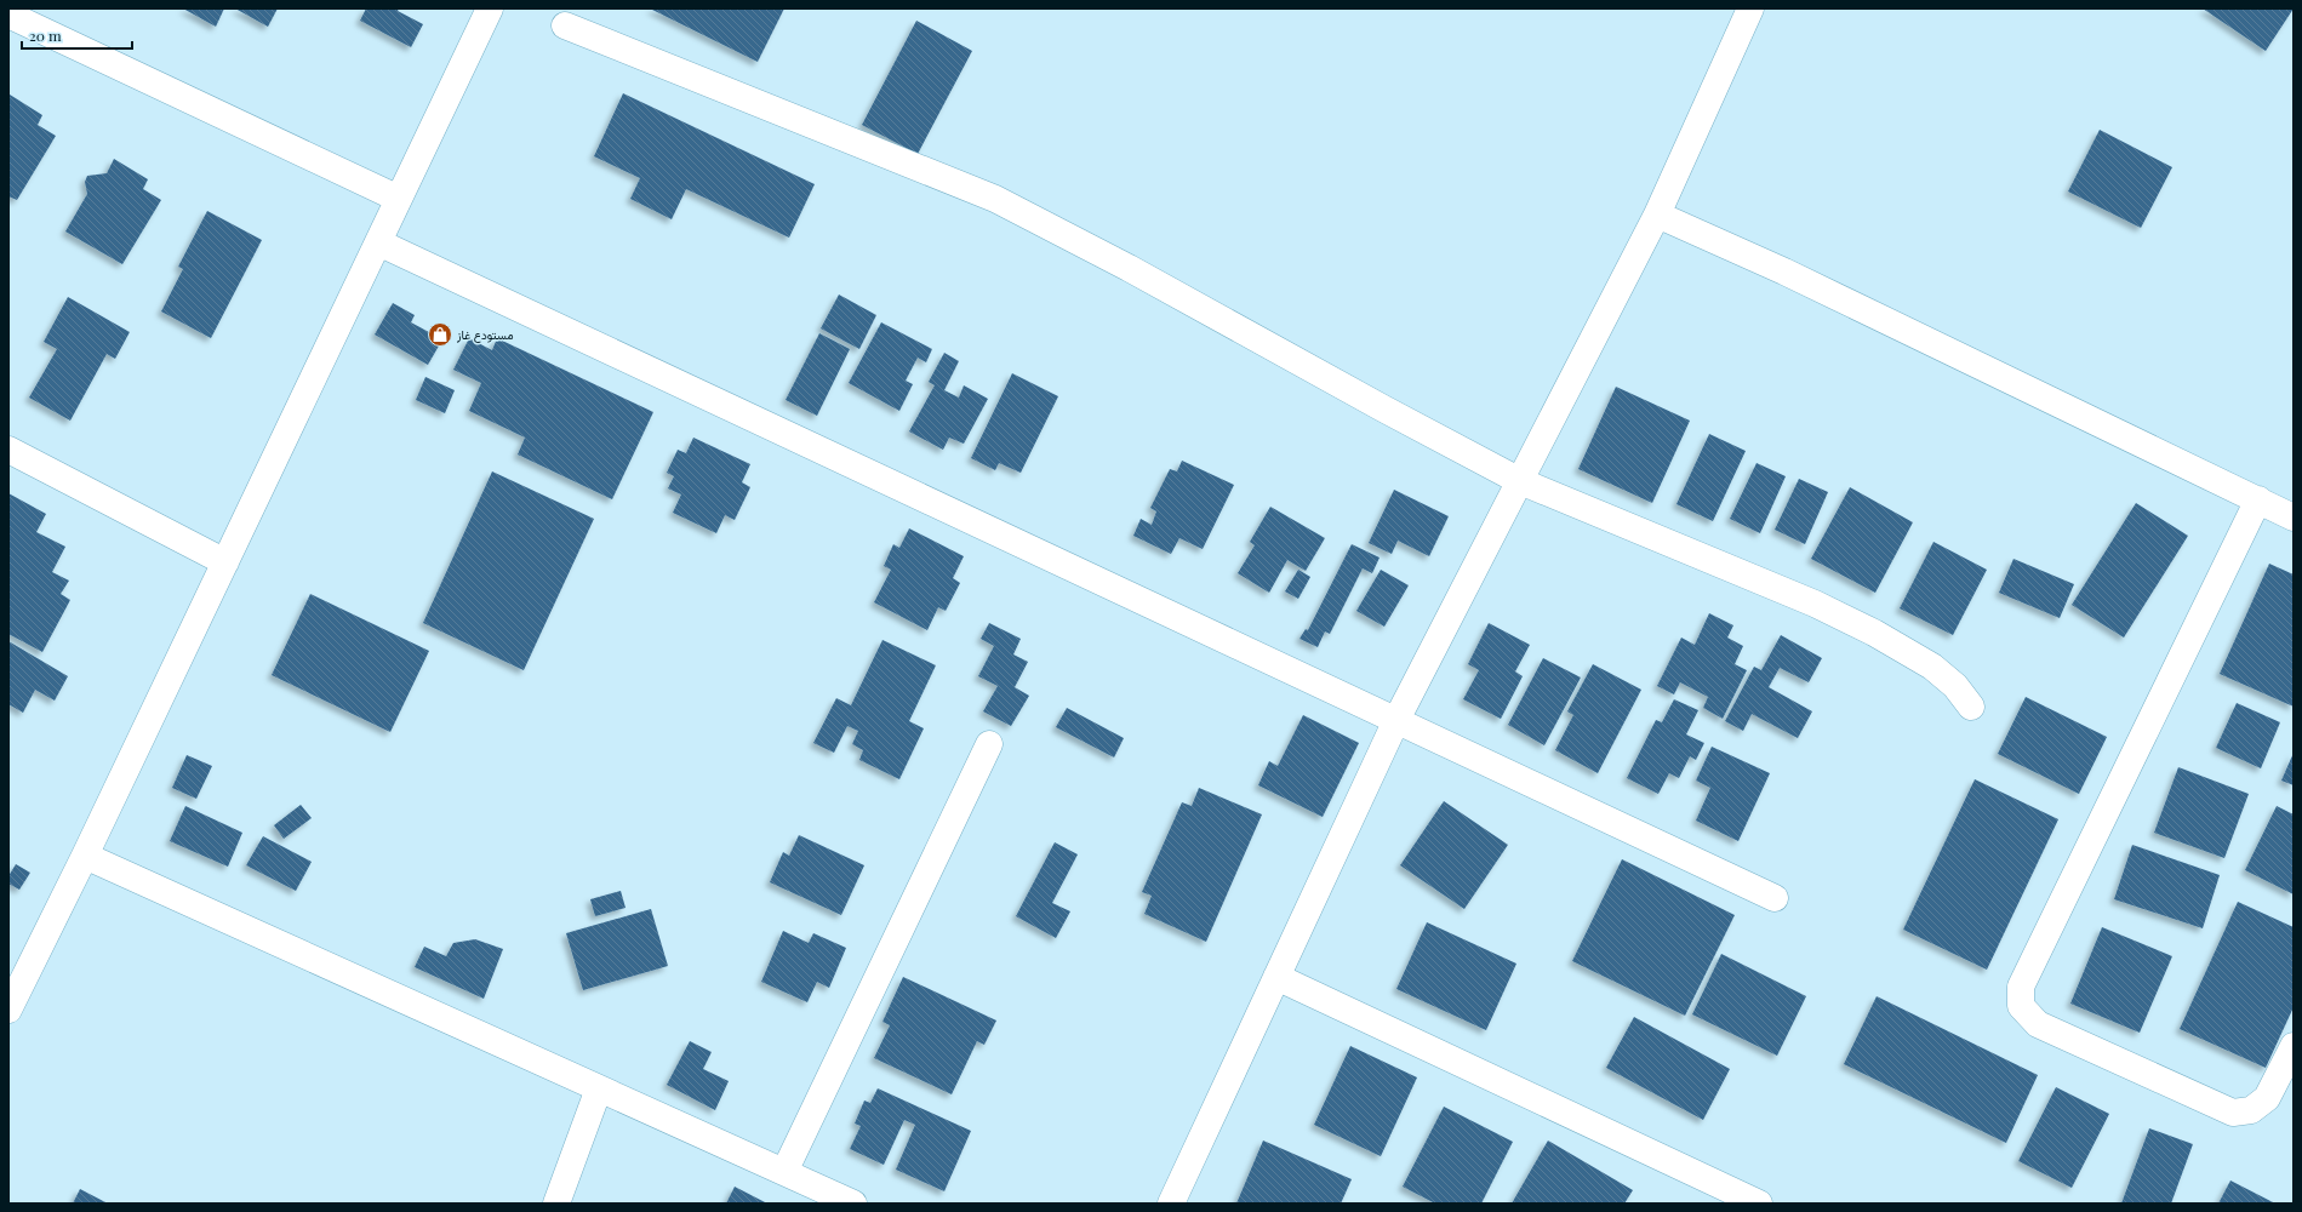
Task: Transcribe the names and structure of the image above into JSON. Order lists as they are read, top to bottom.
{
  "places": {
    "shop": ["مستودع غاز"]
  },
  "scale_bar": "20 m"
}
